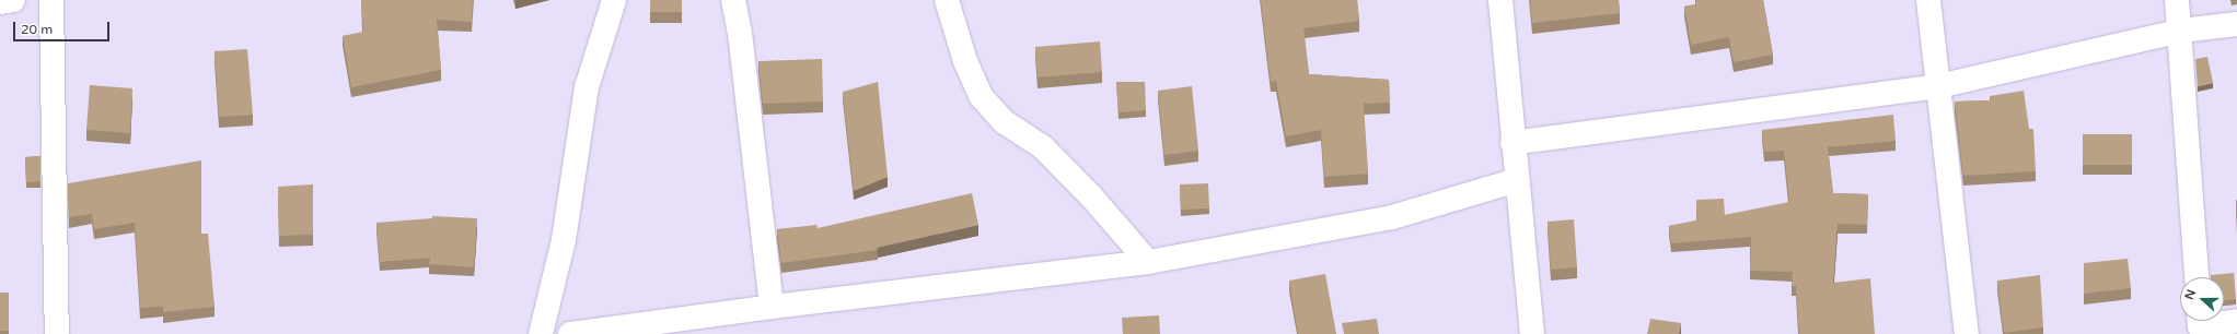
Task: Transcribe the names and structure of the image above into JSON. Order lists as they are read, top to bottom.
{
  "scale_bar": "20 m",
  "north": "left"
}
